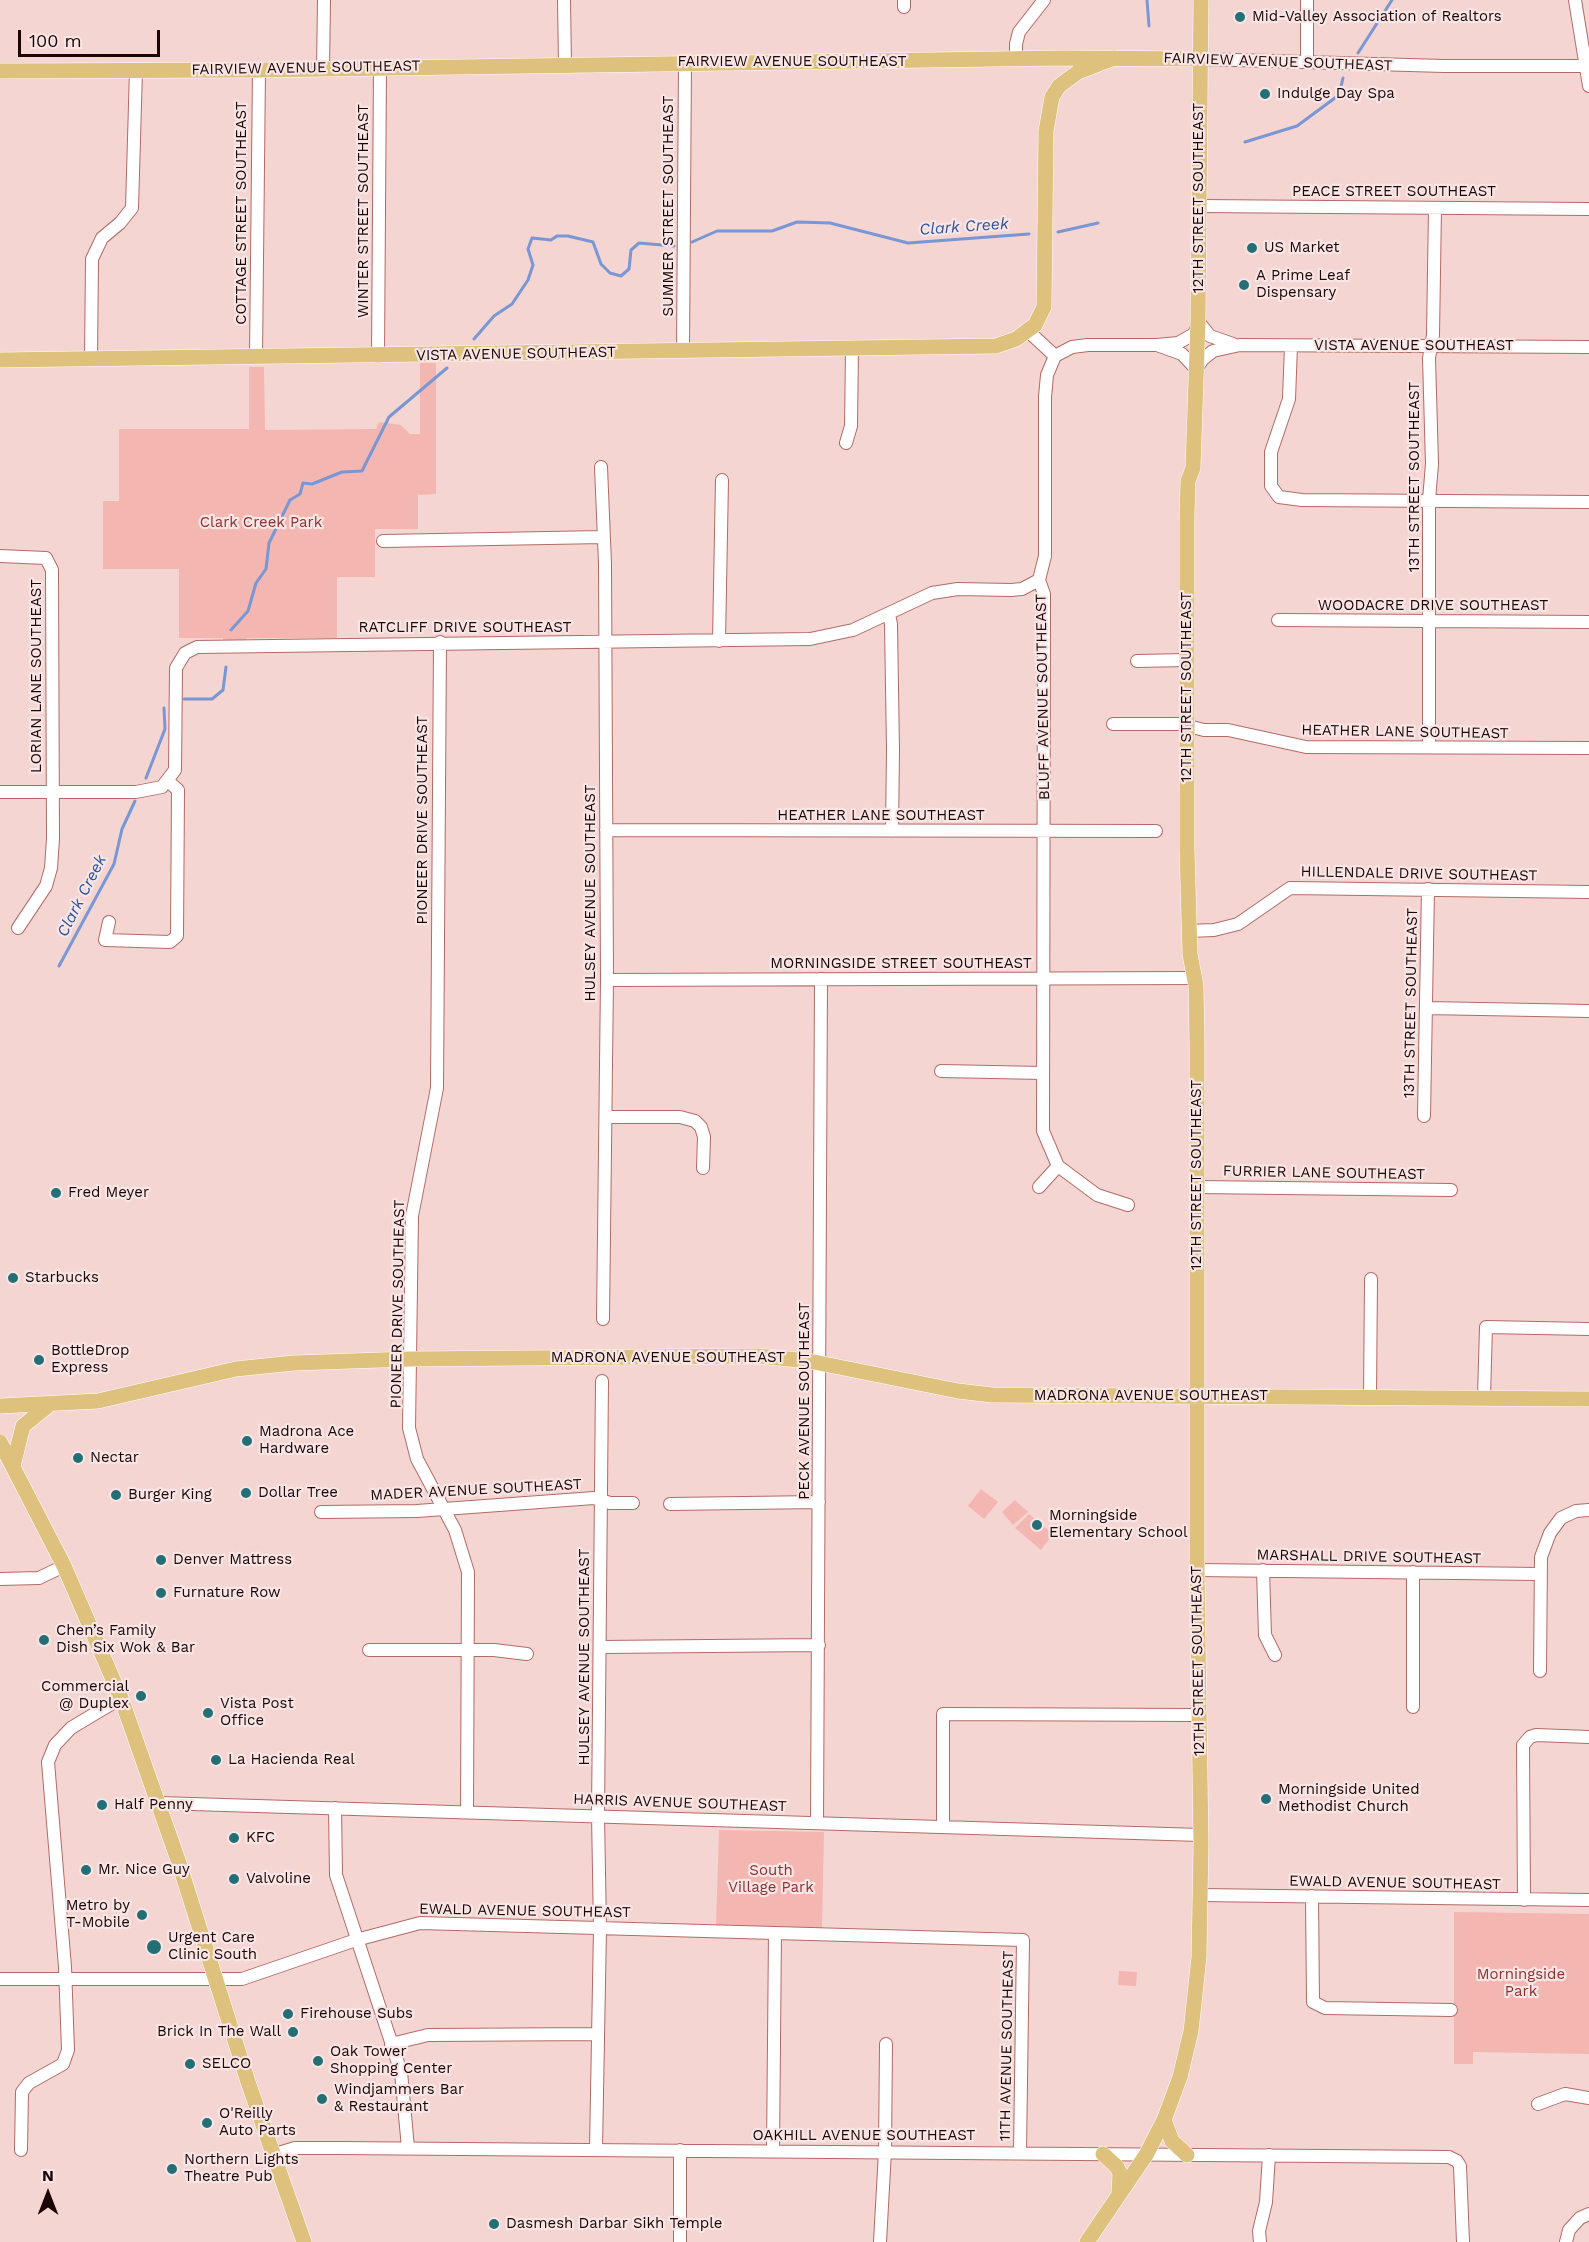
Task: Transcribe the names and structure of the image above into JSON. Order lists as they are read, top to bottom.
{
  "streets": {
    "main road": [
      "FAIRVIEW AVENUE SOUTHEAST",
      "12TH STREET SOUTHEAST",
      "VISTA AVENUE SOUTHEAST",
      "MADRONA AVENUE SOUTHEAST"
    ],
    "street": [
      "PEACE STREET SOUTHEAST",
      "SUMMER STREET SOUTHEAST",
      "WINTER STREET SOUTHEAST",
      "COTTAGE STREET SOUTHEAST",
      "13TH STREET SOUTHEAST",
      "WOODACRE DRIVE SOUTHEAST",
      "RATCLIFF DRIVE SOUTHEAST",
      "LORIAN LANE SOUTHEAST",
      "BLUFF AVENUE SOUTHEAST",
      "HEATHER LANE SOUTHEAST",
      "PIONEER DRIVE SOUTHEAST",
      "HILLENDALE DRIVE SOUTHEAST",
      "HULSEY AVENUE SOUTHEAST",
      "MORNINGSIDE STREET SOUTHEAST",
      "FURRIER LANE SOUTHEAST",
      "PECK AVENUE SOUTHEAST",
      "MADER AVENUE SOUTHEAST",
      "MARSHALL DRIVE SOUTHEAST",
      "HARRIS AVENUE SOUTHEAST",
      "EWALD AVENUE SOUTHEAST",
      "11TH AVENUE SOUTHEAST",
      "OAKHILL AVENUE SOUTHEAST"
    ]
  },
  "crossings": [
    ["FAIRVIEW AVENUE SOUTHEAST", "12TH STREET SOUTHEAST"],
    ["FAIRVIEW AVENUE SOUTHEAST", "SUMMER STREET SOUTHEAST"],
    ["FAIRVIEW AVENUE SOUTHEAST", "WINTER STREET SOUTHEAST"],
    ["FAIRVIEW AVENUE SOUTHEAST", "COTTAGE STREET SOUTHEAST"],
    ["PEACE STREET SOUTHEAST", "12TH STREET SOUTHEAST"],
    ["PEACE STREET SOUTHEAST", "13TH STREET SOUTHEAST"],
    ["12TH STREET SOUTHEAST", "HEATHER LANE SOUTHEAST"],
    ["12TH STREET SOUTHEAST", "HILLENDALE DRIVE SOUTHEAST"],
    ["12TH STREET SOUTHEAST", "MORNINGSIDE STREET SOUTHEAST"],
    ["12TH STREET SOUTHEAST", "FURRIER LANE SOUTHEAST"],
    ["12TH STREET SOUTHEAST", "MADRONA AVENUE SOUTHEAST"],
    ["12TH STREET SOUTHEAST", "MARSHALL DRIVE SOUTHEAST"],
    ["12TH STREET SOUTHEAST", "HARRIS AVENUE SOUTHEAST"],
    ["12TH STREET SOUTHEAST", "EWALD AVENUE SOUTHEAST"],
    ["12TH STREET SOUTHEAST", "OAKHILL AVENUE SOUTHEAST"],
    ["SUMMER STREET SOUTHEAST", "VISTA AVENUE SOUTHEAST"],
    ["WINTER STREET SOUTHEAST", "VISTA AVENUE SOUTHEAST"],
    ["COTTAGE STREET SOUTHEAST", "VISTA AVENUE SOUTHEAST"],
    ["VISTA AVENUE SOUTHEAST", "13TH STREET SOUTHEAST"],
    ["13TH STREET SOUTHEAST", "WOODACRE DRIVE SOUTHEAST"],
    ["13TH STREET SOUTHEAST", "HEATHER LANE SOUTHEAST"],
    ["13TH STREET SOUTHEAST", "HILLENDALE DRIVE SOUTHEAST"],
    ["RATCLIFF DRIVE SOUTHEAST", "BLUFF AVENUE SOUTHEAST"],
    ["RATCLIFF DRIVE SOUTHEAST", "PIONEER DRIVE SOUTHEAST"],
    ["RATCLIFF DRIVE SOUTHEAST", "HULSEY AVENUE SOUTHEAST"],
    ["BLUFF AVENUE SOUTHEAST", "HEATHER LANE SOUTHEAST"],
    ["BLUFF AVENUE SOUTHEAST", "MORNINGSIDE STREET SOUTHEAST"],
    ["HEATHER LANE SOUTHEAST", "HULSEY AVENUE SOUTHEAST"],
    ["PIONEER DRIVE SOUTHEAST", "MADRONA AVENUE SOUTHEAST"],
    ["PIONEER DRIVE SOUTHEAST", "MADER AVENUE SOUTHEAST"],
    ["PIONEER DRIVE SOUTHEAST", "HARRIS AVENUE SOUTHEAST"],
    ["HULSEY AVENUE SOUTHEAST", "MORNINGSIDE STREET SOUTHEAST"],
    ["HULSEY AVENUE SOUTHEAST", "MADER AVENUE SOUTHEAST"],
    ["HULSEY AVENUE SOUTHEAST", "HARRIS AVENUE SOUTHEAST"],
    ["HULSEY AVENUE SOUTHEAST", "EWALD AVENUE SOUTHEAST"],
    ["HULSEY AVENUE SOUTHEAST", "OAKHILL AVENUE SOUTHEAST"],
    ["MORNINGSIDE STREET SOUTHEAST", "PECK AVENUE SOUTHEAST"],
    ["MADRONA AVENUE SOUTHEAST", "PECK AVENUE SOUTHEAST"],
    ["PECK AVENUE SOUTHEAST", "HARRIS AVENUE SOUTHEAST"],
    ["EWALD AVENUE SOUTHEAST", "11TH AVENUE SOUTHEAST"],
    ["11TH AVENUE SOUTHEAST", "OAKHILL AVENUE SOUTHEAST"]
  ],
  "water": ["Clark Creek"],
  "parks": ["Clark Creek Park", "South Village Park", "Morningside Park"],
  "places": [
    "Mid-Valley Association of Realtors",
    "Indulge Day Spa",
    "US Market",
    "A Prime Leaf Dispensary",
    "Fred Meyer",
    "Starbucks",
    "BottleDrop Express",
    "Madrona Ace Hardware",
    "Nectar",
    "Dollar Tree",
    "Burger King",
    "Morningside Elementary School",
    "Denver Mattress",
    "Furnature Row",
    "Chen’s Family Dish Six Wok & Bar",
    "Commercial @ Duplex",
    "Vista Post Office",
    "La Hacienda Real",
    "Morningside United Methodist Church",
    "Half Penny",
    "KFC",
    "Mr. Nice Guy",
    "Valvoline",
    "Metro by T-Mobile",
    "Urgent Care Clinic South",
    "Firehouse Subs",
    "Brick In The Wall",
    "Oak Tower Shopping Center",
    "SELCO",
    "Windjammers Bar & Restaurant",
    "O'Reilly Auto Parts",
    "Northern Lights Theatre Pub",
    "Dasmesh Darbar Sikh Temple"
  ],
  "scale_bar": "100 m",
  "north": "top"
}
